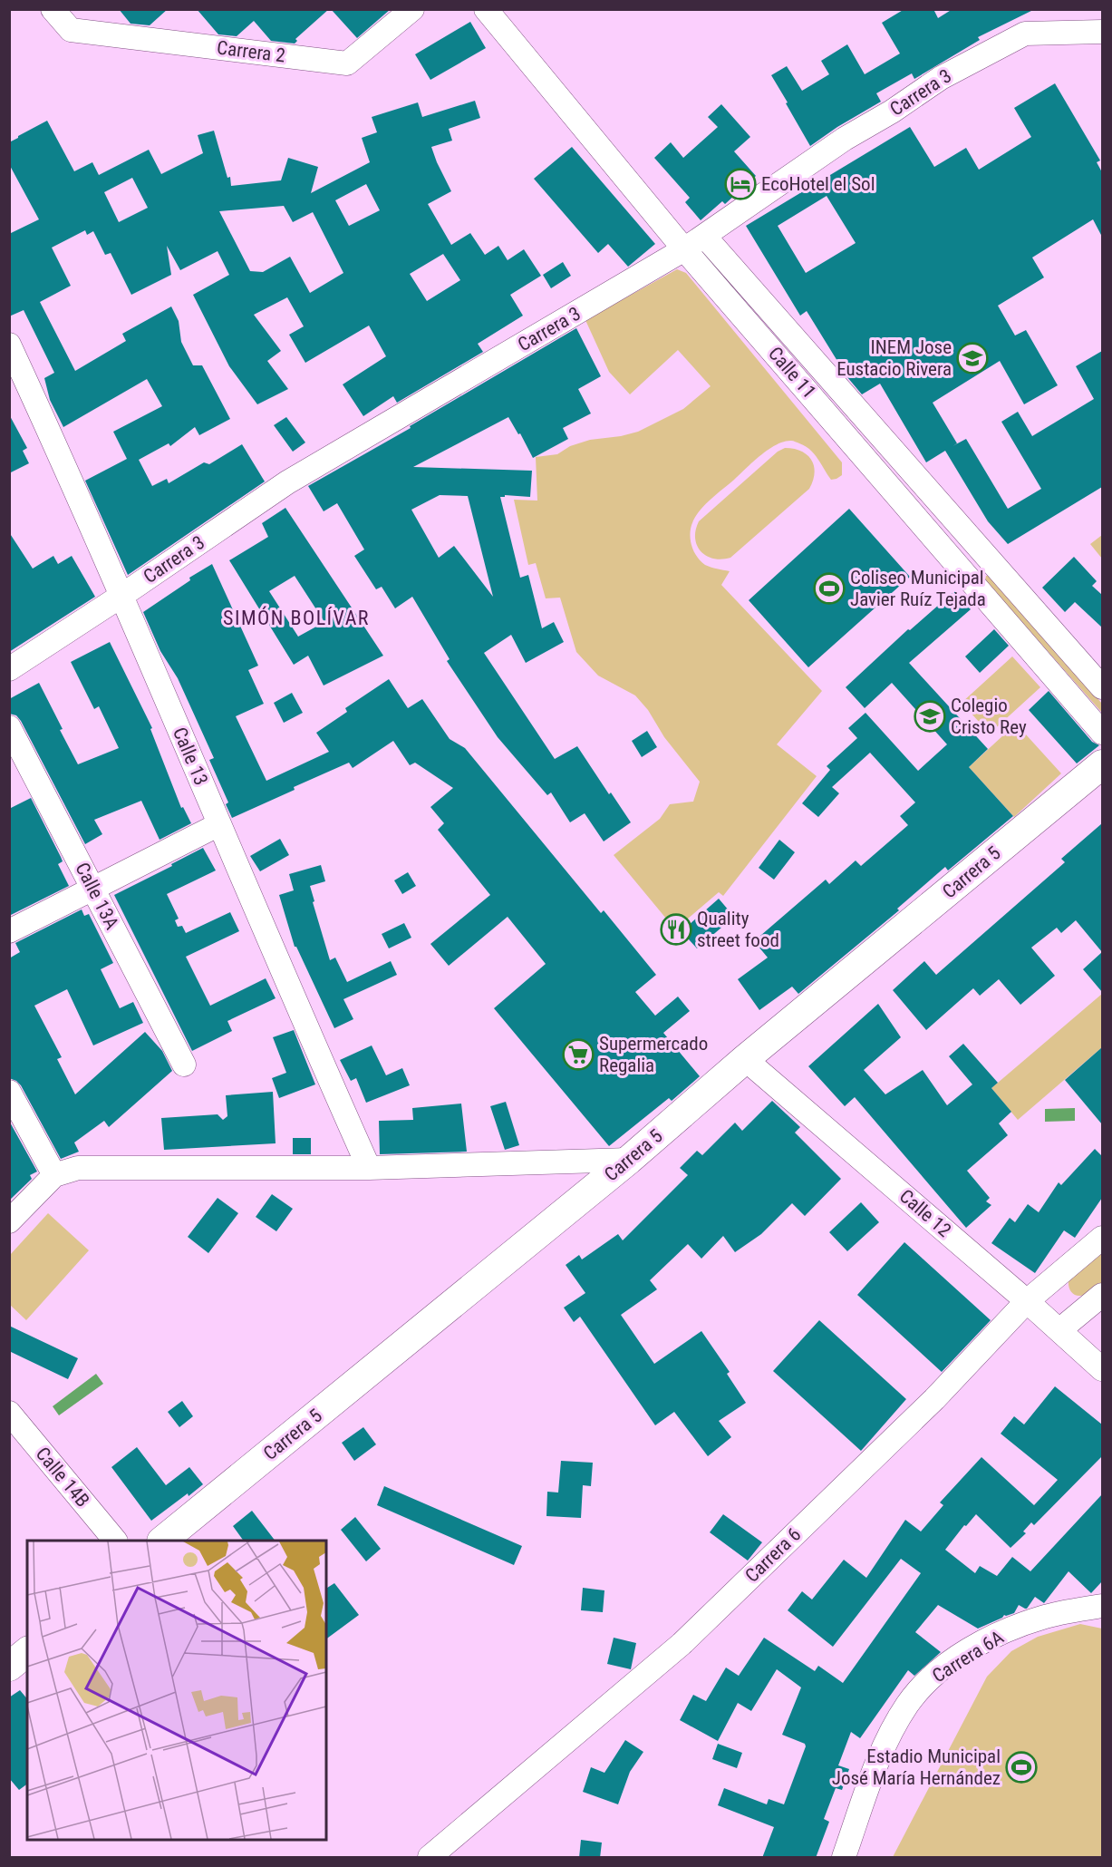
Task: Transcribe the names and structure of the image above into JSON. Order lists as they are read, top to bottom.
{
  "streets": {
    "street": [
      "Carrera 2",
      "Carrera 3",
      "Calle 11",
      "Calle 13",
      "Carrera 5",
      "Calle 13A",
      "Calle 12",
      "Calle 14B",
      "Carrera 6",
      "Carrera 6A"
    ]
  },
  "crossings": [
    ["Carrera 3", "Calle 11"],
    ["Carrera 3", "Calle 13"],
    ["Carrera 5", "Calle 12"],
    ["Calle 12", "Carrera 6"]
  ],
  "districts": ["SIMÓN BOLÍVAR"],
  "places": {
    "hotel": ["EcoHotel el Sol"],
    "school or university": ["INEM Jose Eustacio Rivera", "Colegio Cristo Rey"],
    "sports": ["Coliseo Municipal Javier Ruíz Tejada", "Estadio Municipal José María Hernández"],
    "restaurant": ["Quality street food"],
    "supermarket": ["Supermercado Regalia"]
  }
}
